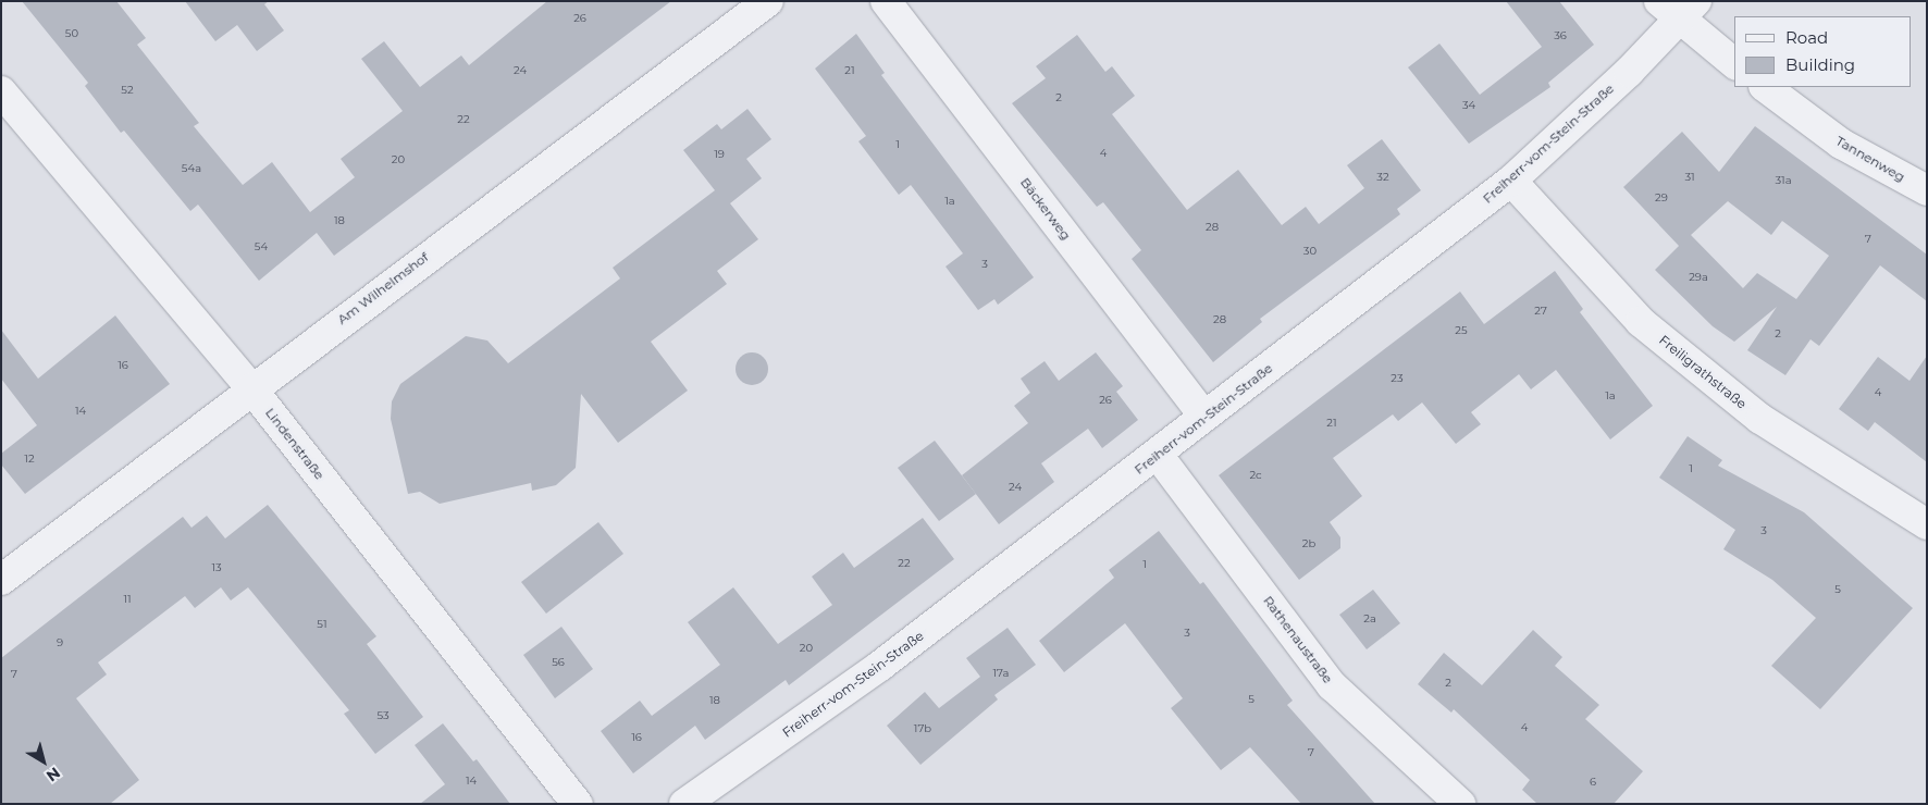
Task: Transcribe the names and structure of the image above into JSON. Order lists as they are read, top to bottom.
{
  "streets": {
    "street": [
      "Freiherr-vom-Stein-Straße",
      "Tannenweg",
      "Bäckerweg",
      "Am Wilhelmshof",
      "Freiligrathstraße",
      "Lindenstraße",
      "Rathenaustraße"
    ]
  },
  "crossings": [
    ["Freiherr-vom-Stein-Straße", "Bäckerweg"],
    ["Freiherr-vom-Stein-Straße", "Freiligrathstraße"],
    ["Freiherr-vom-Stein-Straße", "Rathenaustraße"],
    ["Am Wilhelmshof", "Lindenstraße"]
  ],
  "house_numbers": [
    "26",
    "50",
    "36",
    "24",
    "21",
    "52",
    "2",
    "34",
    "22",
    "1",
    "4",
    "19",
    "20",
    "54a",
    "32",
    "31",
    "31a",
    "29",
    "1a",
    "18",
    "28",
    "7",
    "54",
    "30",
    "3",
    "29a",
    "27",
    "28",
    "25",
    "2",
    "16",
    "23",
    "4",
    "1a",
    "26",
    "14",
    "21",
    "12",
    "1",
    "2c",
    "24",
    "3",
    "2b",
    "22",
    "1",
    "13",
    "5",
    "11",
    "2a",
    "51",
    "3",
    "9",
    "20",
    "56",
    "17a",
    "7",
    "2",
    "5",
    "18",
    "53",
    "4",
    "17b",
    "16",
    "7",
    "14",
    "6"
  ],
  "legend": ["Road", "Building"],
  "north": "bottom right"
}
